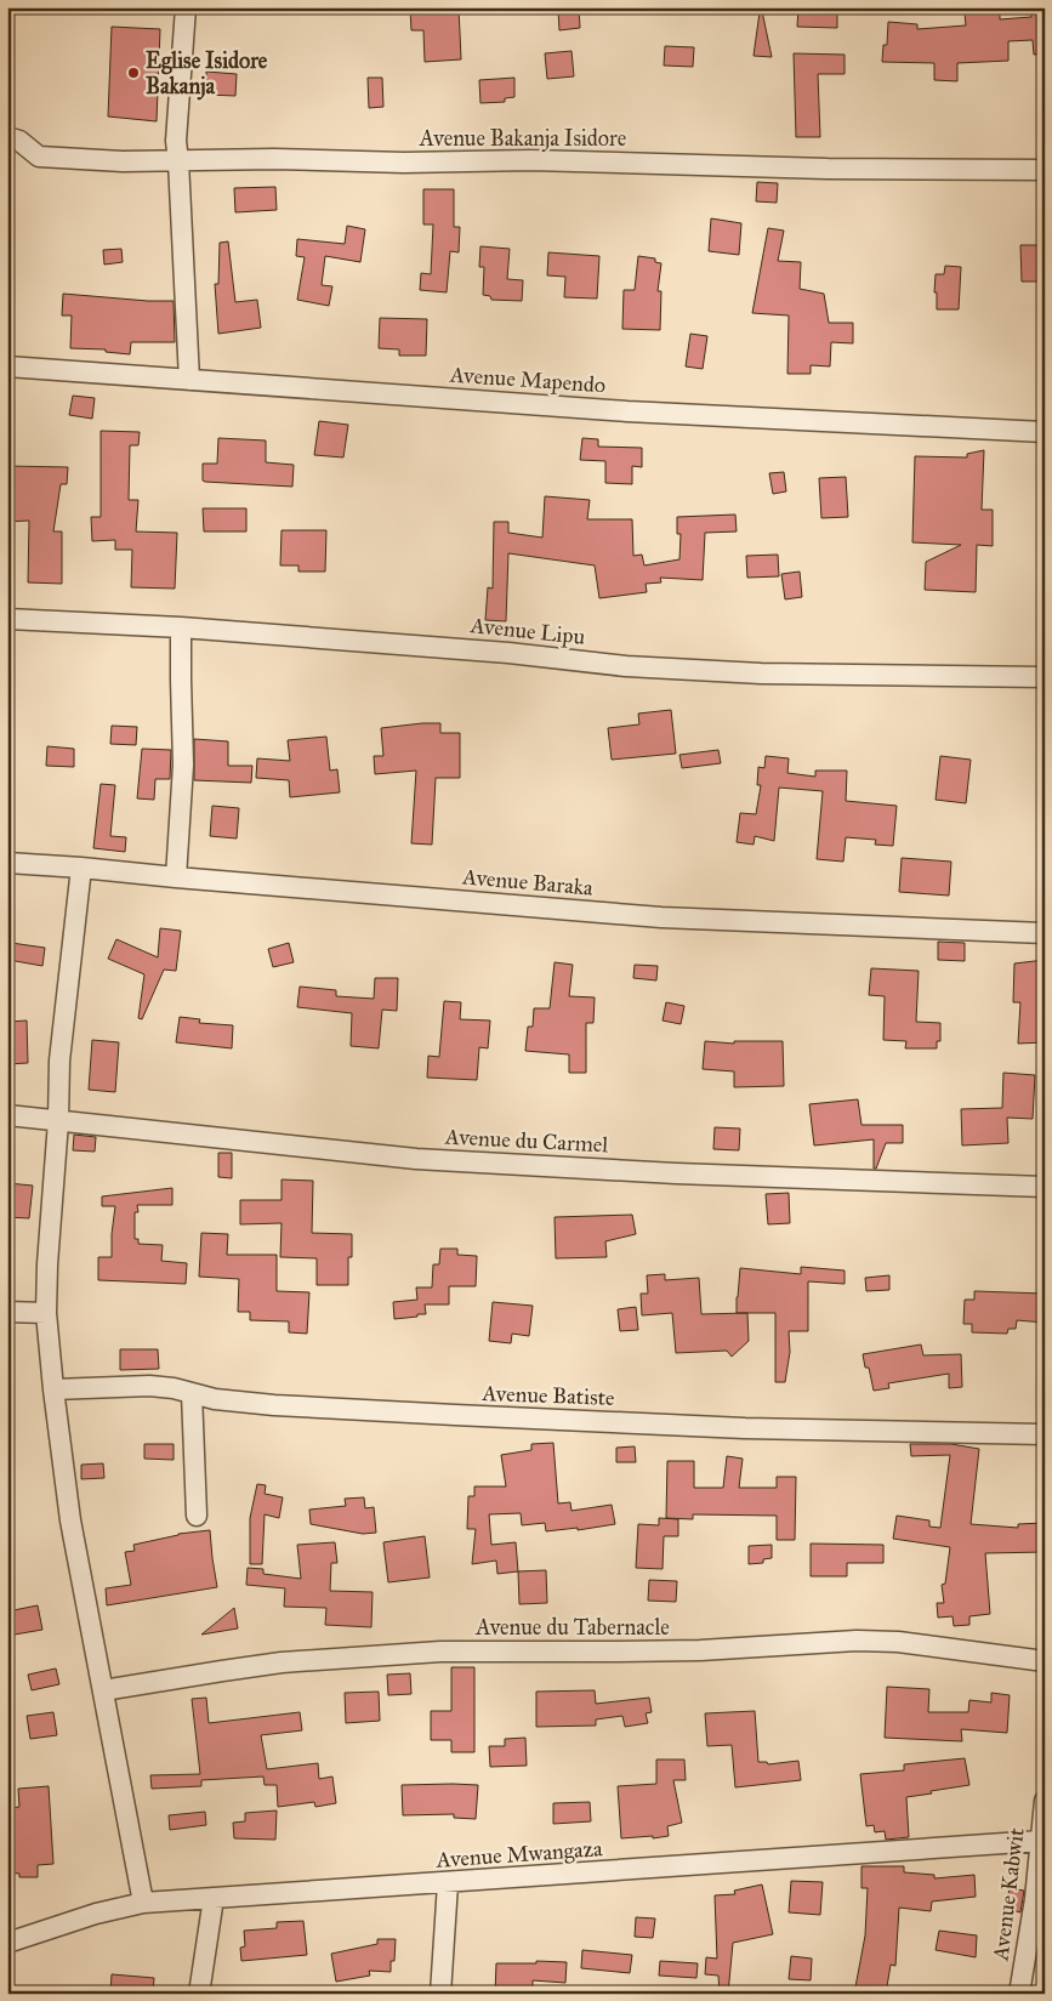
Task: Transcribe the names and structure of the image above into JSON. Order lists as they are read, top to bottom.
{
  "streets": {
    "street": [
      "Avenue Bakanja Isidore",
      "Avenue Mapendo",
      "Avenue Lipu",
      "Avenue Baraka",
      "Avenue du Carmel",
      "Avenue Batiste",
      "Avenue du Tabernacle",
      "Avenue Mwangaza",
      "Avenue Kabwit"
    ]
  },
  "crossings": [
    ["Avenue Mwangaza", "Avenue Kabwit"]
  ],
  "places": ["Eglise Isidore Bakanja"]
}
